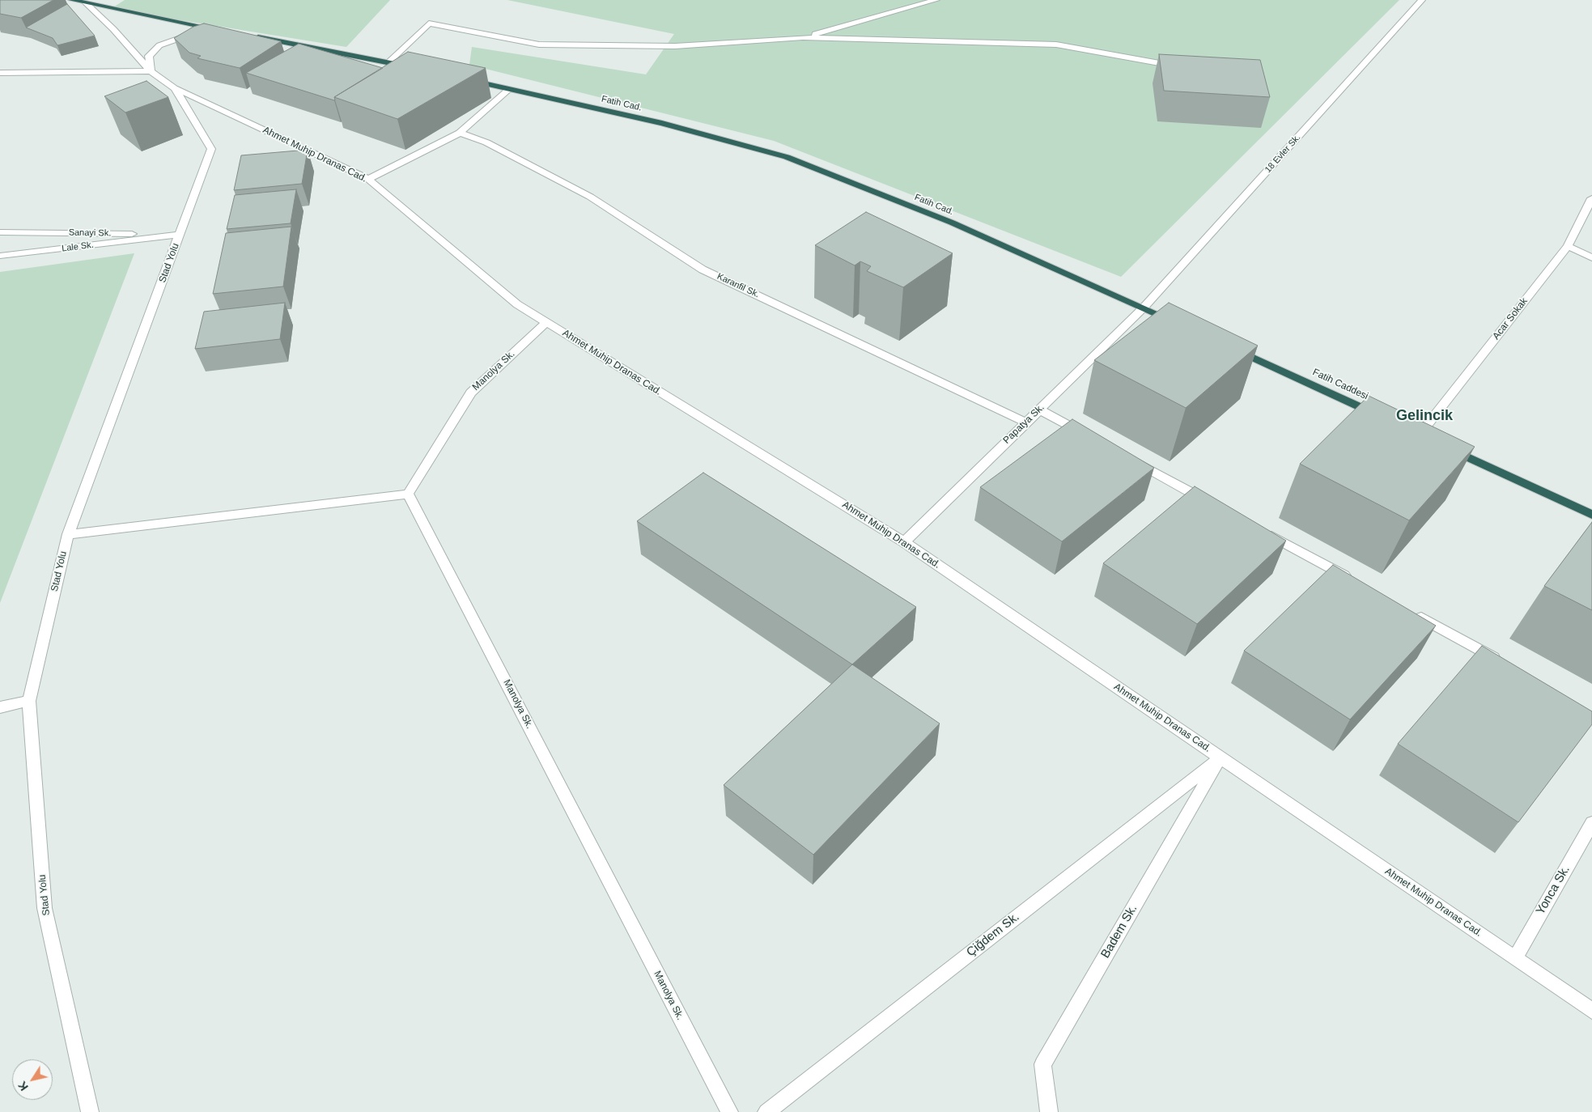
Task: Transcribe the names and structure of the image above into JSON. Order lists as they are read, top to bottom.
{
  "streets": {
    "highway": ["Fatih Cad.", "Fatih Caddesi"],
    "street": [
      "18 Evler Sk.",
      "Ahmet Muhip Dranas Cad.",
      "Sanayi Sk.",
      "Lale Sk.",
      "Stad Yolu",
      "Karanfil Sk.",
      "Acar Sokak",
      "Manolya Sk.",
      "Papatya Sk.",
      "Yonca Sk.",
      "Badem Sk.",
      "Çiğdem Sk."
    ]
  },
  "crossings": [
    ["Fatih Cad.", "18 Evler Sk."],
    ["Fatih Cad.", "Papatya Sk."],
    ["18 Evler Sk.", "Papatya Sk."],
    ["Ahmet Muhip Dranas Cad.", "Stad Yolu"],
    ["Ahmet Muhip Dranas Cad.", "Manolya Sk."],
    ["Ahmet Muhip Dranas Cad.", "Papatya Sk."],
    ["Ahmet Muhip Dranas Cad.", "Yonca Sk."],
    ["Ahmet Muhip Dranas Cad.", "Badem Sk."],
    ["Ahmet Muhip Dranas Cad.", "Çiğdem Sk."],
    ["Sanayi Sk.", "Lale Sk."],
    ["Sanayi Sk.", "Stad Yolu"],
    ["Lale Sk.", "Stad Yolu"],
    ["Karanfil Sk.", "Papatya Sk."],
    ["Badem Sk.", "Çiğdem Sk."]
  ],
  "districts": ["Gelincik"],
  "north": "bottom left"
}
